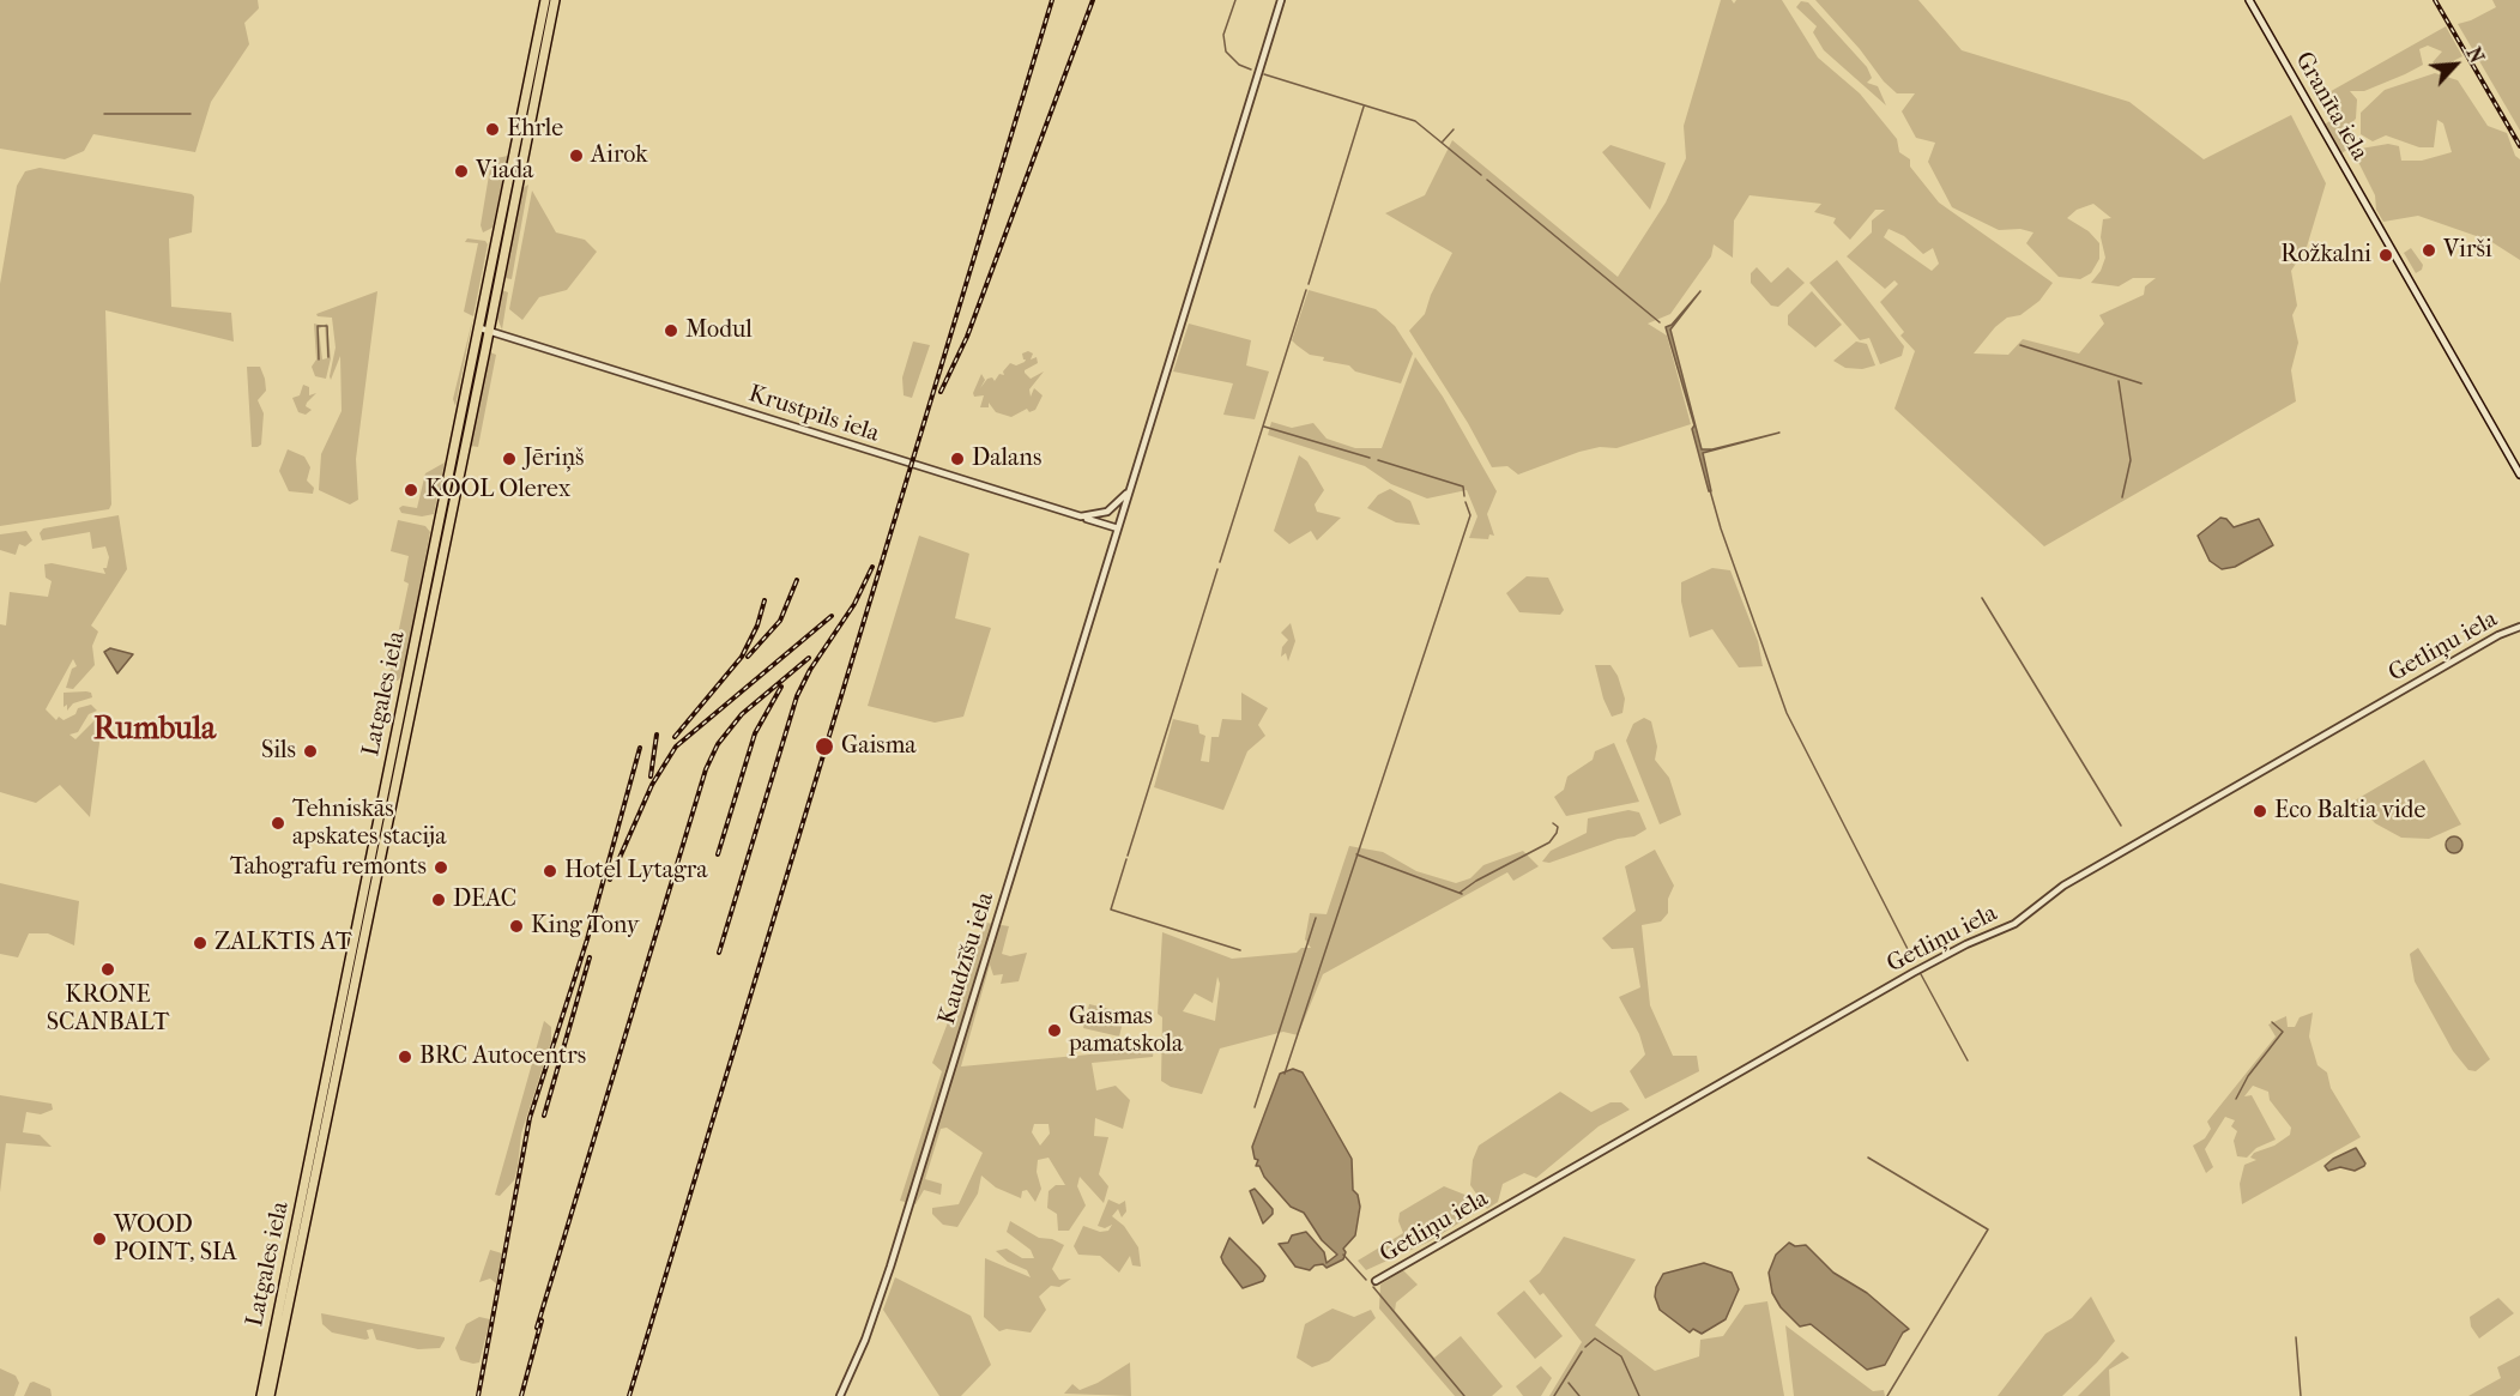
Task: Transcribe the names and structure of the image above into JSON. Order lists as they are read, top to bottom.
{
  "streets": {
    "highway": ["Latgales iela"],
    "main road": ["Granīta iela"],
    "street": ["Krustpils iela", "Getliņu iela", "Kaudzīšu iela"]
  },
  "crossings": [
    ["Krustpils iela", "Latgales iela"],
    ["Krustpils iela", "Kaudzīšu iela"]
  ],
  "districts": ["Rumbula"],
  "places": [
    "Ehrle",
    "Airok",
    "Viada",
    "Virši",
    "Rožkalni",
    "Modul",
    "Jēriņš",
    "Dalans",
    "KOOL Olerex",
    "Gaisma",
    "Sils",
    "Eco Baltia vide",
    "Tehniskās apskates stacija",
    "Tahografu remonts",
    "Hotel Lytagra",
    "DEAC",
    "King Tony",
    "ZALKTIS AT",
    "KRONE SCANBALT",
    "Gaismas pamatskola",
    "BRC Autocentrs",
    "WOOD POINT, SIA"
  ],
  "north": "top right"
}
